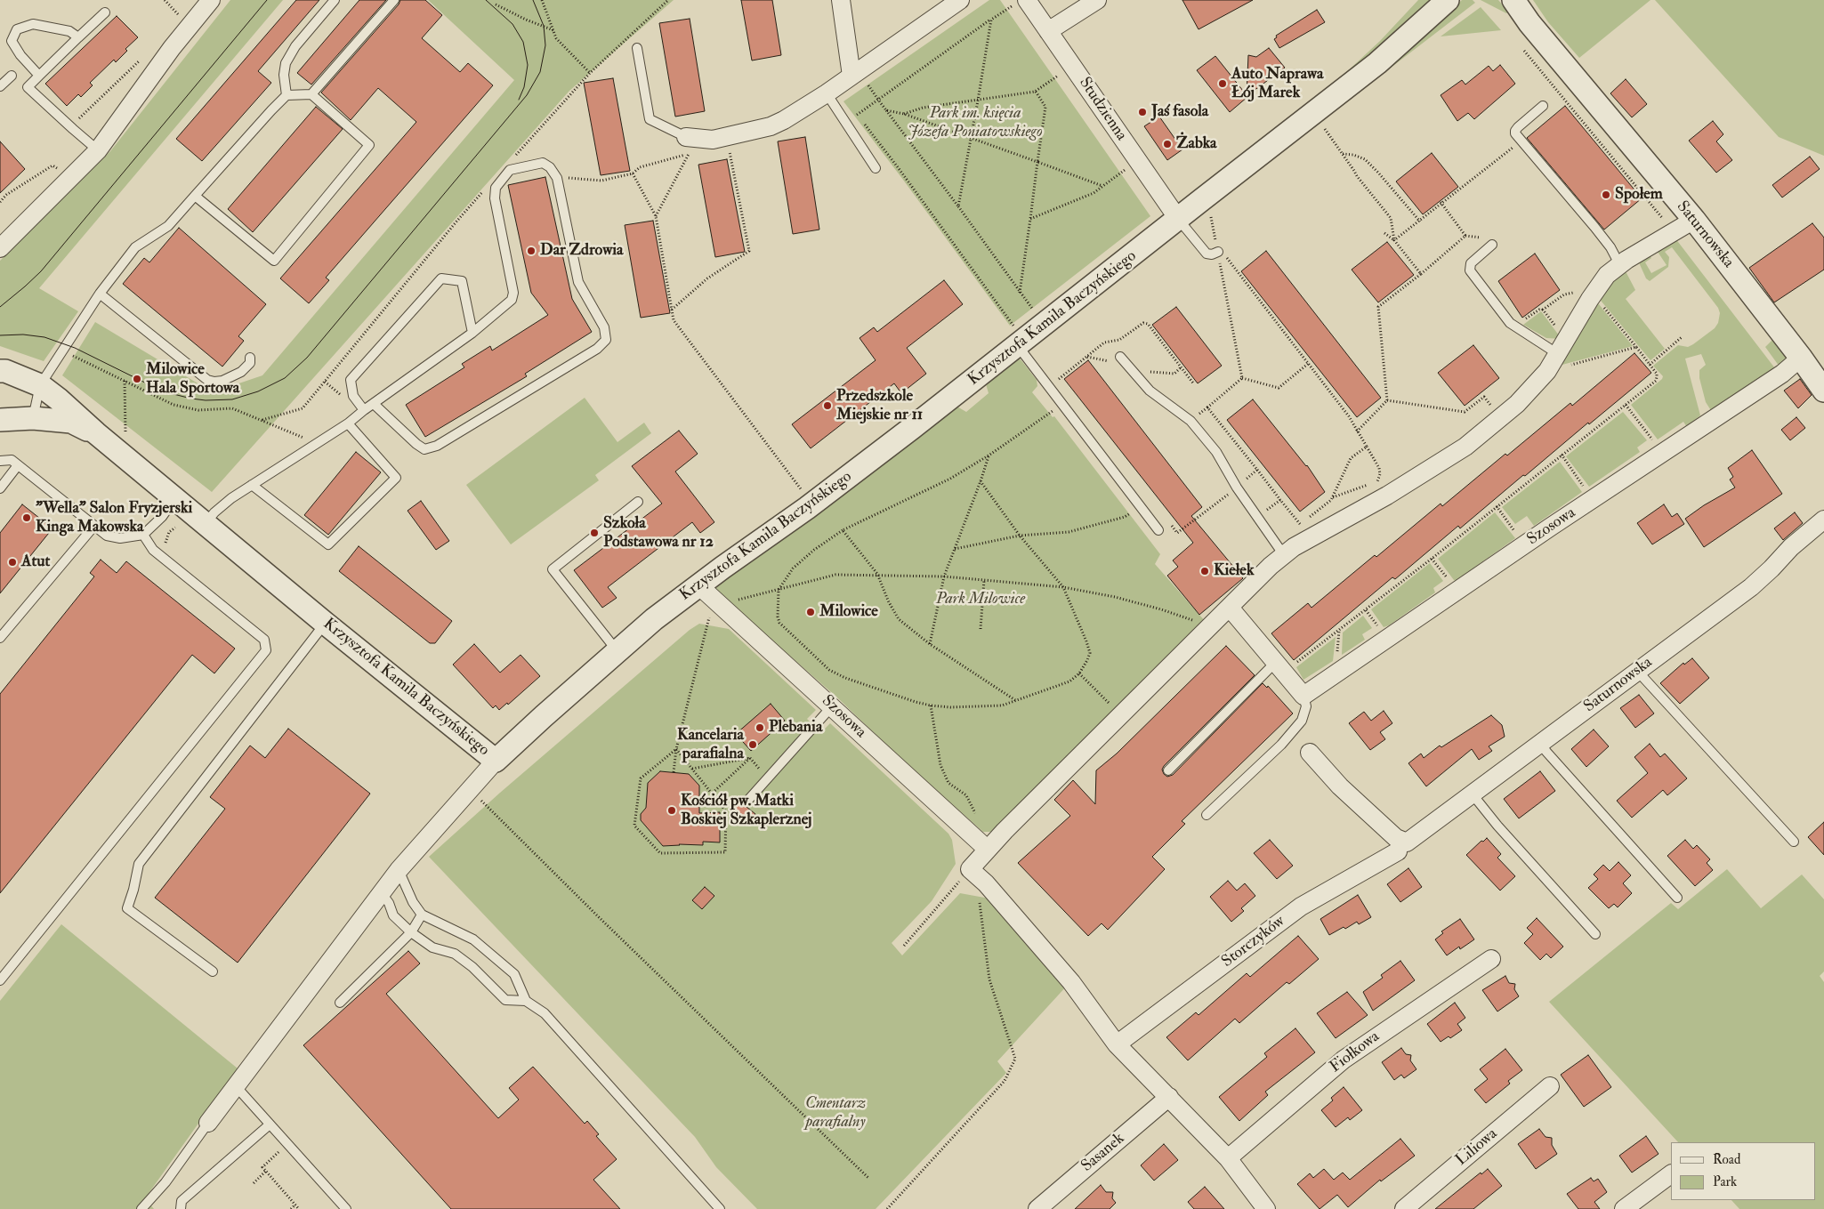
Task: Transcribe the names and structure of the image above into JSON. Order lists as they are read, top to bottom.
{
  "streets": {
    "street": [
      "Studzienna",
      "Saturnowska",
      "Krzysztofa Kamila Baczyńskiego",
      "Szosowa",
      "Storczyków",
      "Fiołkowa",
      "Liliowa",
      "Sasanek"
    ]
  },
  "crossings": [
    ["Studzienna", "Krzysztofa Kamila Baczyńskiego"],
    ["Saturnowska", "Szosowa"],
    ["Saturnowska", "Storczyków"],
    ["Krzysztofa Kamila Baczyńskiego", "Szosowa"]
  ],
  "parks": ["Park im. księcia Józefa Poniatowskiego", "Park Milowice", "Cmentarz parafialny"],
  "places": [
    "Auto Naprawa Łój Marek",
    "Jaś fasola",
    "Żabka",
    "Społem",
    "Dar Zdrowia",
    "Milowice Hala Sportowa",
    "Przedszkole Miejskie nr 11",
    "\"Wella\" Salon Fryzjerski Kinga Makowska",
    "Szkoła Podstawowa nr 12",
    "Atut",
    "Kiełek",
    "Milowice",
    "Plebania",
    "Kancelaria parafialna",
    "Kościół pw. Matki Boskiej Szkaplerznej"
  ],
  "legend": ["Road", "Park"]
}
